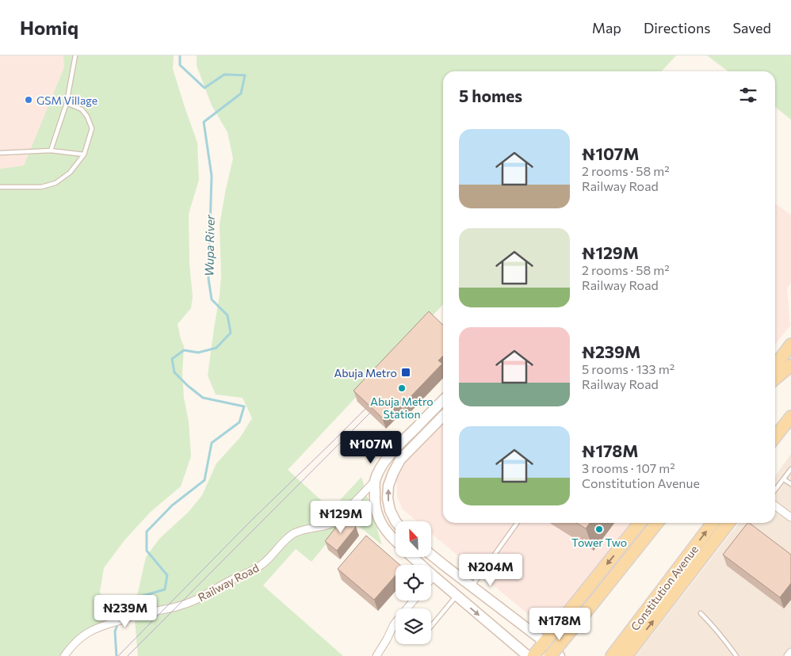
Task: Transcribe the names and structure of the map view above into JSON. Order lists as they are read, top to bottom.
{
  "streets": {
    "main road": ["Constitution Avenue"],
    "street": ["Railway Road"]
  },
  "water": ["Wupa River"],
  "places": {
    "other": ["GSM Village", "Abuja Metro Station", "Tower Two"],
    "transit": ["Abuja Metro"]
  },
  "north": "top left",
  "page": {
    "header": "Homiq",
    "nav": ["Map", "Directions", "Saved"],
    "heading": "5 homes",
    "list": [
      {
        "name": "₦107M",
        "note": "2 rooms · 58 m² · Railway Road"
      },
      {
        "name": "₦129M",
        "note": "2 rooms · 58 m² · Railway Road"
      },
      {
        "name": "₦239M",
        "note": "5 rooms · 133 m² · Railway Road"
      },
      {
        "name": "₦178M",
        "note": "3 rooms · 107 m² · Constitution Avenue"
      }
    ],
    "price": [
      "₦107M",
      "₦129M",
      "₦204M",
      "₦239M",
      "₦178M"
    ]
  }
}
